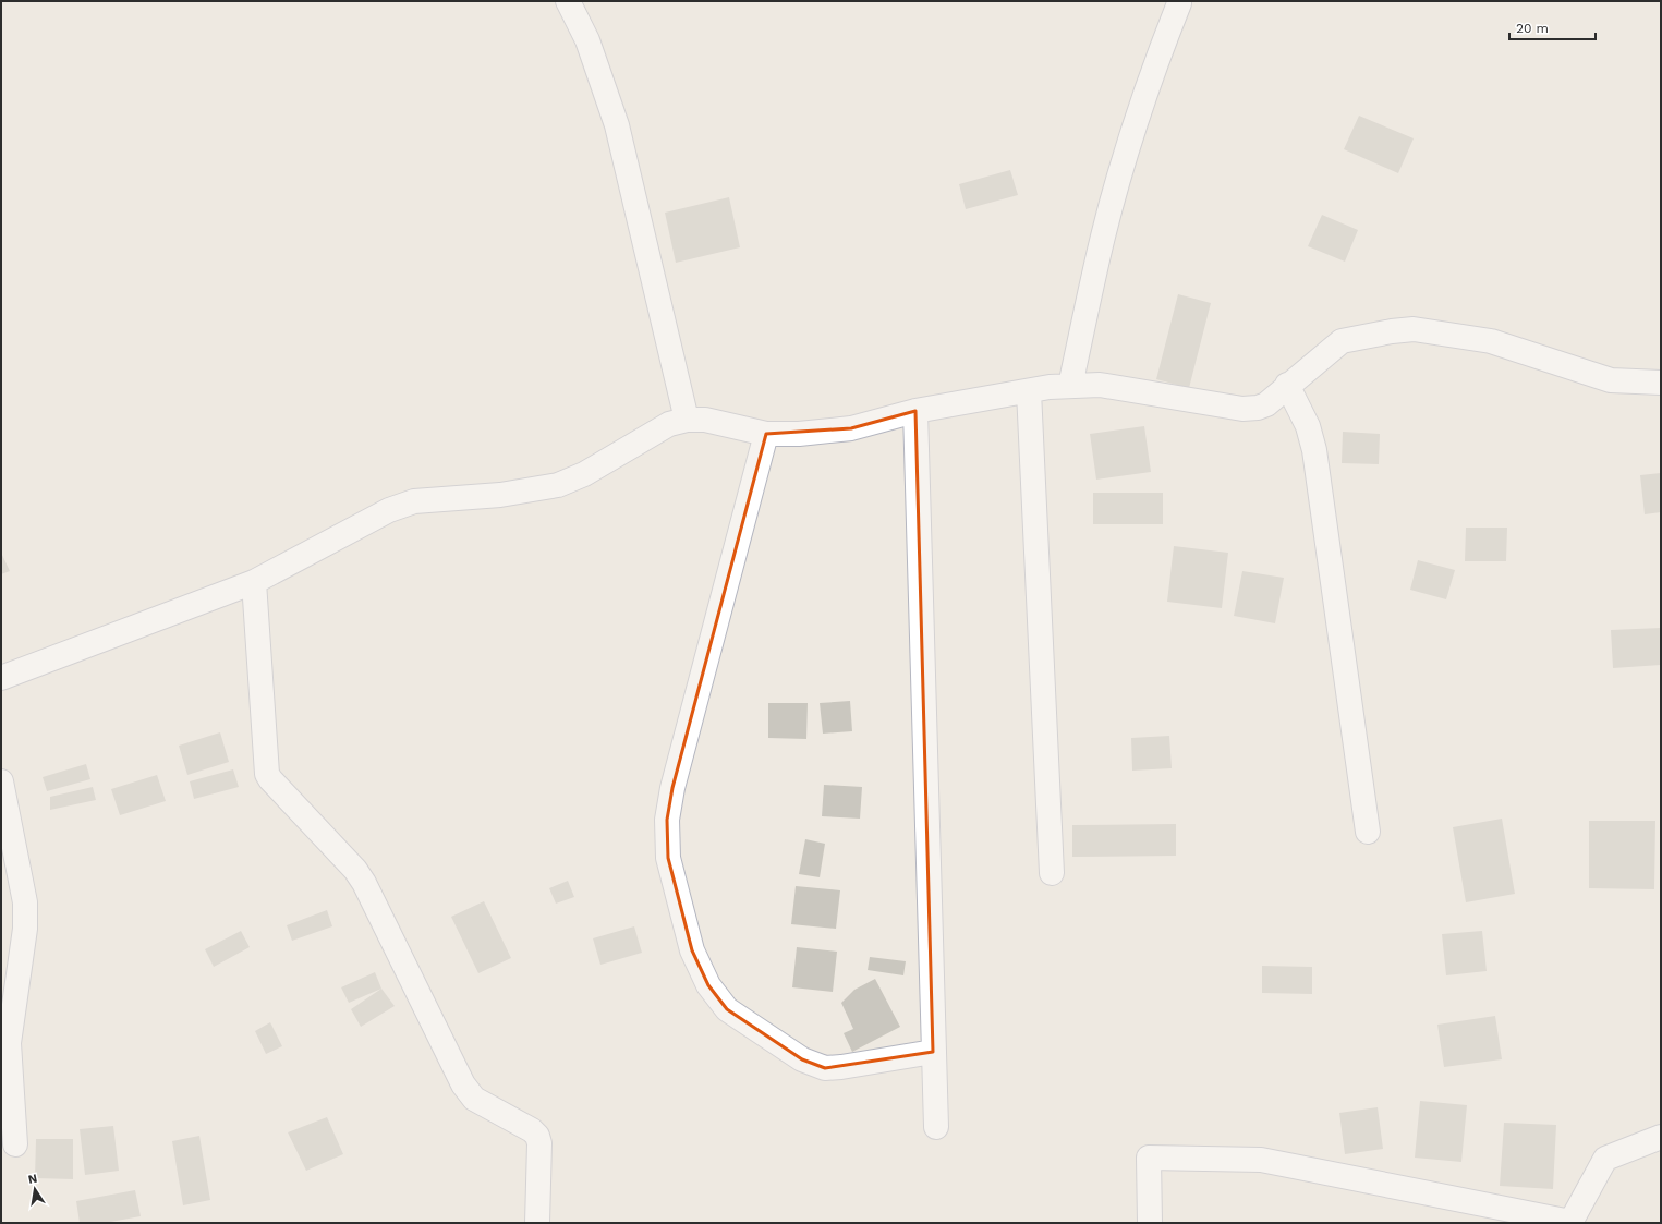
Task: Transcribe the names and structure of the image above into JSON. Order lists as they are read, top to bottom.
{
  "scale_bar": "20 m",
  "north": "top"
}
